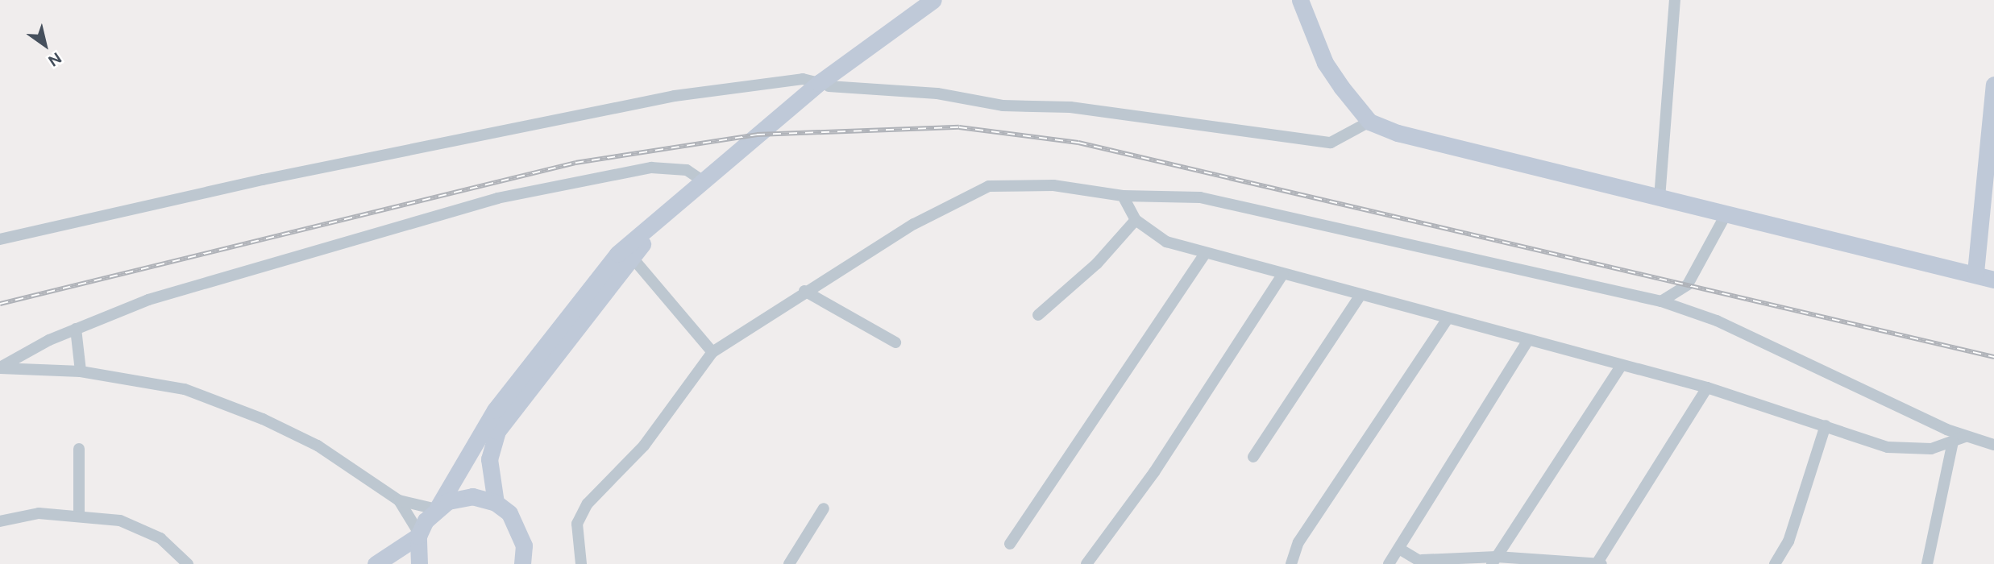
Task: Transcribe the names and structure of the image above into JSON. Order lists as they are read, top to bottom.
{
  "north": "bottom right"
}
